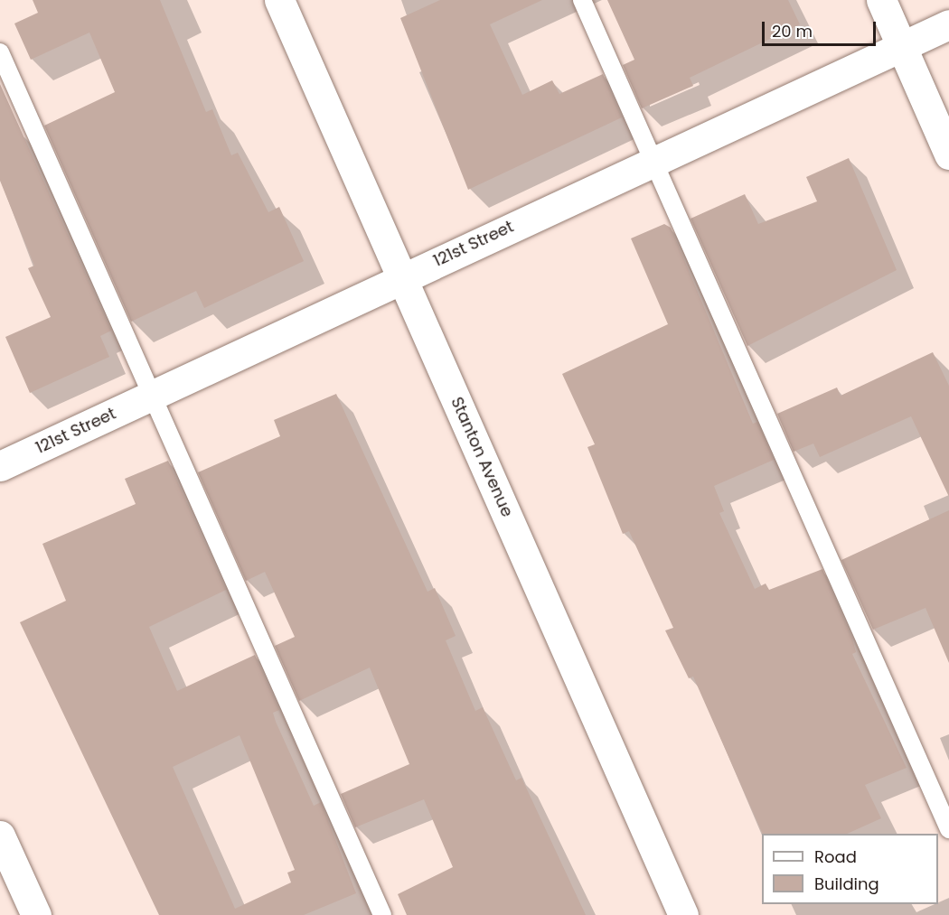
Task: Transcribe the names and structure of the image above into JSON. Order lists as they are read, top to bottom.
{
  "streets": {
    "street": ["121st Street", "Stanton Avenue"]
  },
  "crossings": [
    ["121st Street", "Stanton Avenue"]
  ],
  "legend": ["Road", "Building"],
  "scale_bar": "20 m"
}
